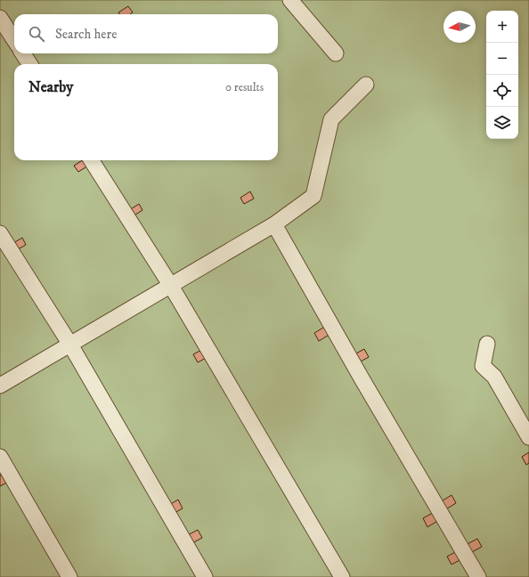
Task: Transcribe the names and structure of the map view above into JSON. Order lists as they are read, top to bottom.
{
  "north": "left",
  "page": {
    "map_buttons": ["+", "−"],
    "search": "Search here",
    "heading": ["Nearby", "0 results"]
  }
}
